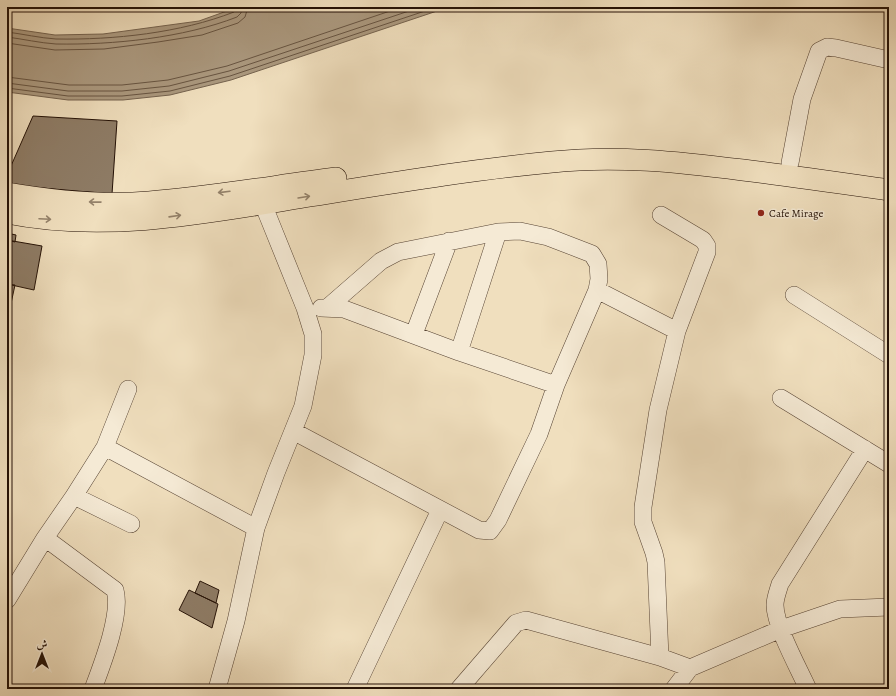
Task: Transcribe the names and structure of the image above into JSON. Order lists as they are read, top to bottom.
{
  "places": ["Cafe Mirage"],
  "north": "top"
}
